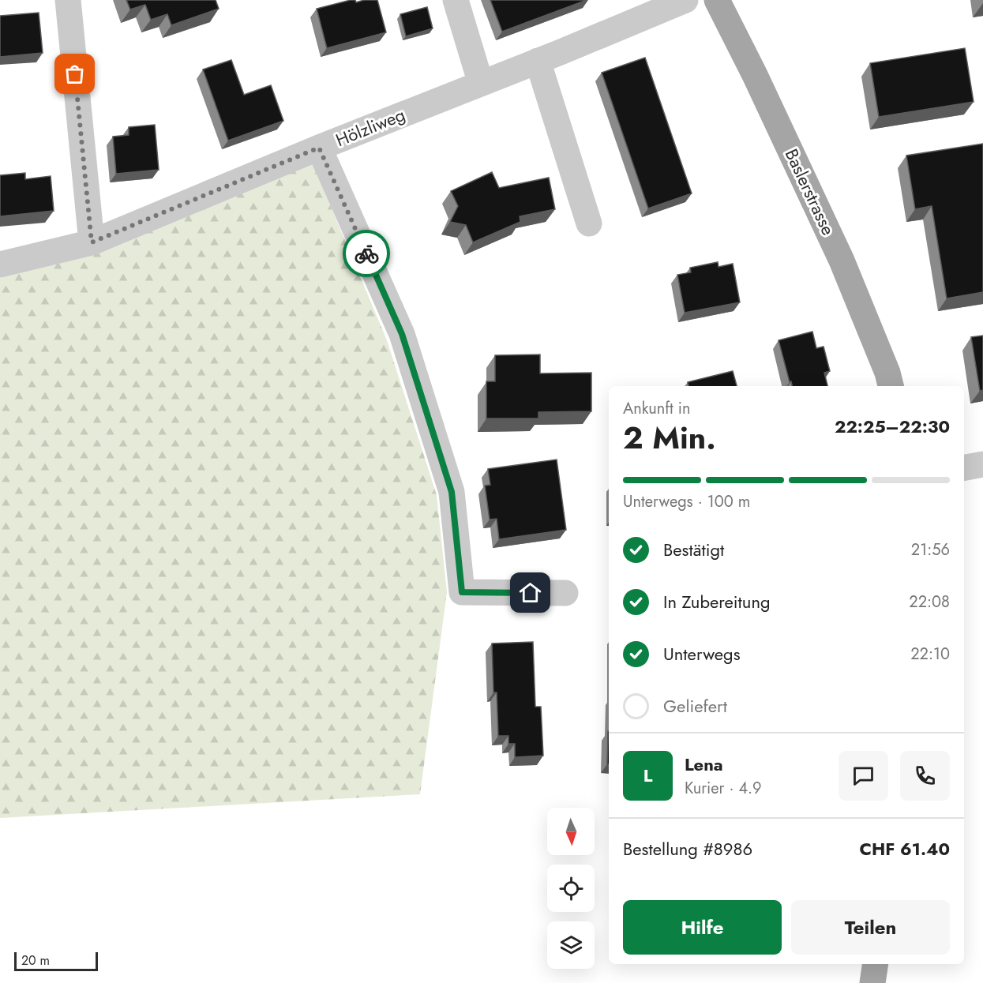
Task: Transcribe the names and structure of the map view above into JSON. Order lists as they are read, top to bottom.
{
  "streets": {
    "main road": ["Baslerstrasse"],
    "street": ["Hölzliweg"]
  },
  "scale_bar": "20 m",
  "north": "bottom",
  "page": {
    "heading": ["2 Min.", "Ankunft in", "22:25–22:30"],
    "panel": [
      "Lena",
      "Kurier · 4.9",
      "Bestellung #8986",
      "CHF 61.40"
    ],
    "bar": "Unterwegs · 100 m",
    "list": [
      ["Bestätigt", "21:56"],
      ["In Zubereitung", "22:08"],
      ["Unterwegs", "22:10"],
      "Geliefert"
    ],
    "round": "L",
    "buttons": ["Hilfe", "Teilen"],
    "scale": "20 m"
  }
}
